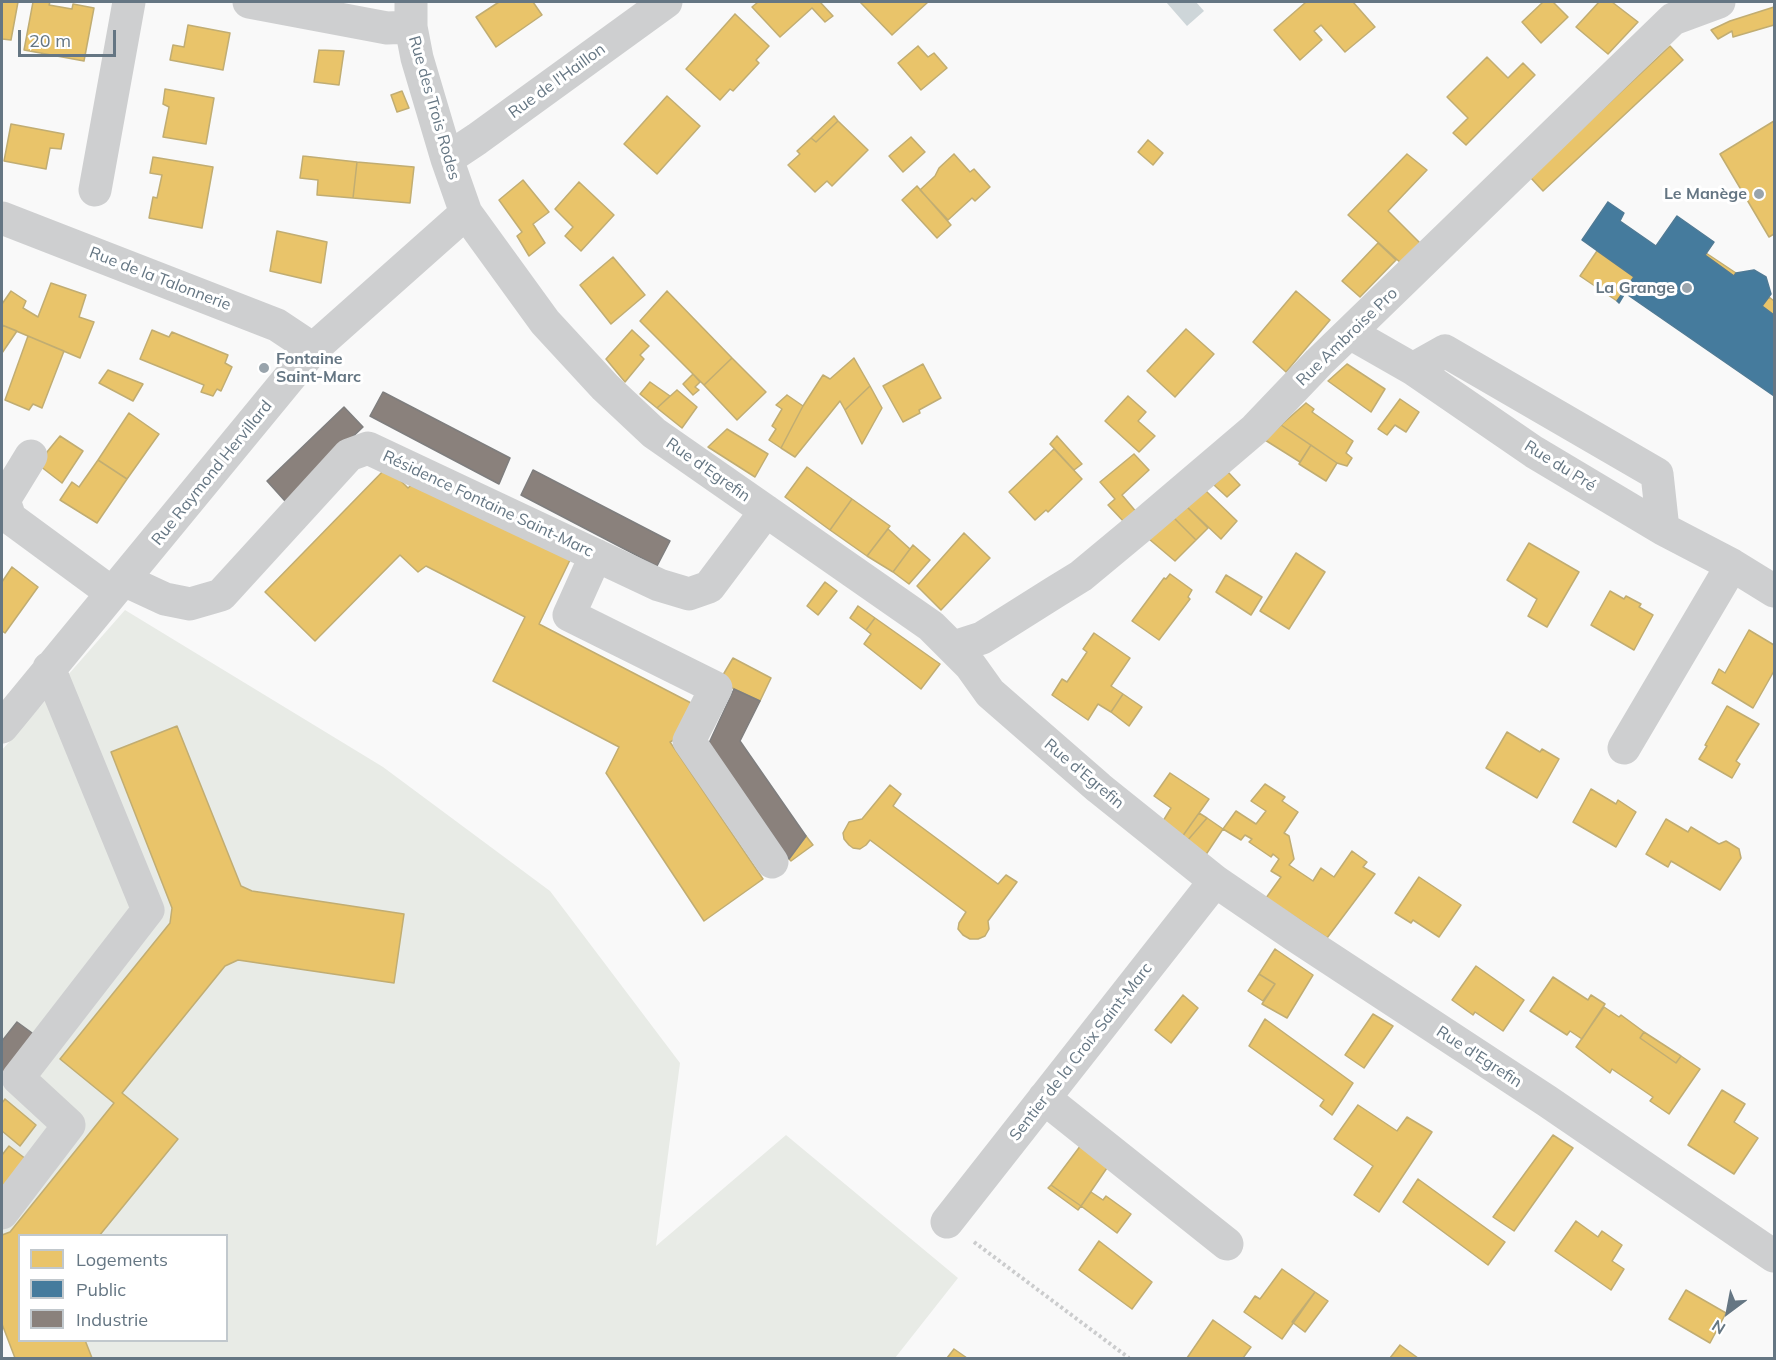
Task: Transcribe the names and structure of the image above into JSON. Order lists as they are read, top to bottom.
{
  "streets": {
    "street": [
      "Rue de l'Haillon",
      "Rue des Trois Rodes",
      "Rue de la Talonnerie",
      "Rue Ambroise Pro",
      "Rue du Pré",
      "Rue d'Egrefin",
      "Rue Raymond Hervillard",
      "Résidence Fontaine Saint-Marc",
      "Sentier de la Croix Saint-Marc"
    ]
  },
  "crossings": [
    ["Rue de l'Haillon", "Rue des Trois Rodes"],
    ["Rue des Trois Rodes", "Rue d'Egrefin"],
    ["Rue des Trois Rodes", "Rue Raymond Hervillard"],
    ["Rue de la Talonnerie", "Rue Raymond Hervillard"],
    ["Rue Ambroise Pro", "Rue du Pré"],
    ["Rue Ambroise Pro", "Rue d'Egrefin"],
    ["Rue d'Egrefin", "Rue Raymond Hervillard"],
    ["Rue d'Egrefin", "Résidence Fontaine Saint-Marc"],
    ["Rue d'Egrefin", "Sentier de la Croix Saint-Marc"],
    ["Rue Raymond Hervillard", "Résidence Fontaine Saint-Marc"]
  ],
  "places": ["Le Manège", "La Grange", "Fontaine Saint-Marc"],
  "legend": ["Logements", "Public", "Industrie"],
  "scale_bar": "20 m",
  "north": "bottom left"
}
